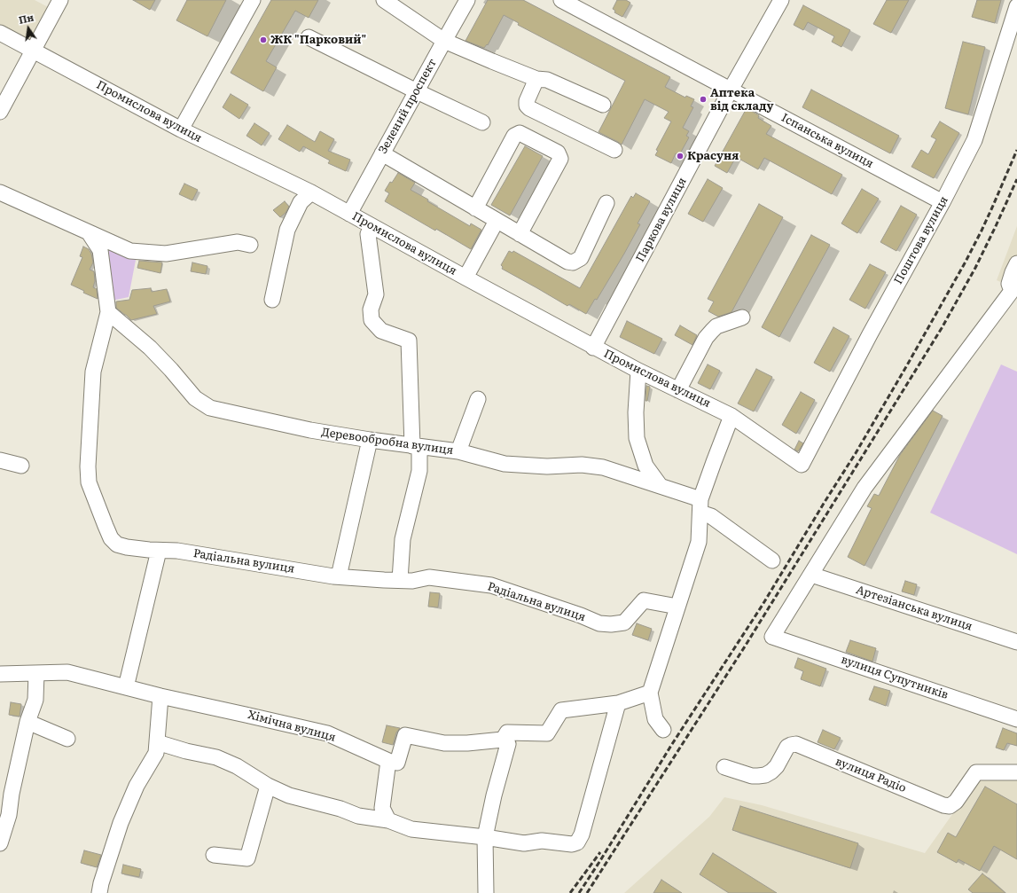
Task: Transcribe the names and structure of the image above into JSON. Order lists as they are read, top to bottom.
{
  "streets": {
    "street": [
      "Зелений проспект",
      "Промислова вулиця",
      "Іспанська вулиця",
      "Паркова вулиця",
      "Поштова вулиця",
      "Деревообробна вулиця",
      "Радіальна вулиця",
      "Артезіанська вулиця",
      "вулиця Супутників",
      "Хімічна вулиця",
      "вулиця Радіо"
    ]
  },
  "crossings": [
    ["Зелений проспект", "Промислова вулиця"],
    ["Промислова вулиця", "Паркова вулиця"],
    ["Промислова вулиця", "Поштова вулиця"],
    ["Іспанська вулиця", "Паркова вулиця"],
    ["Іспанська вулиця", "Поштова вулиця"],
    ["Деревообробна вулиця", "Радіальна вулиця"],
    ["Артезіанська вулиця", "вулиця Супутників"]
  ],
  "places": ["ЖК \"Парковий\"", "Аптека від складу", "Красуня"],
  "north": "top"
}
